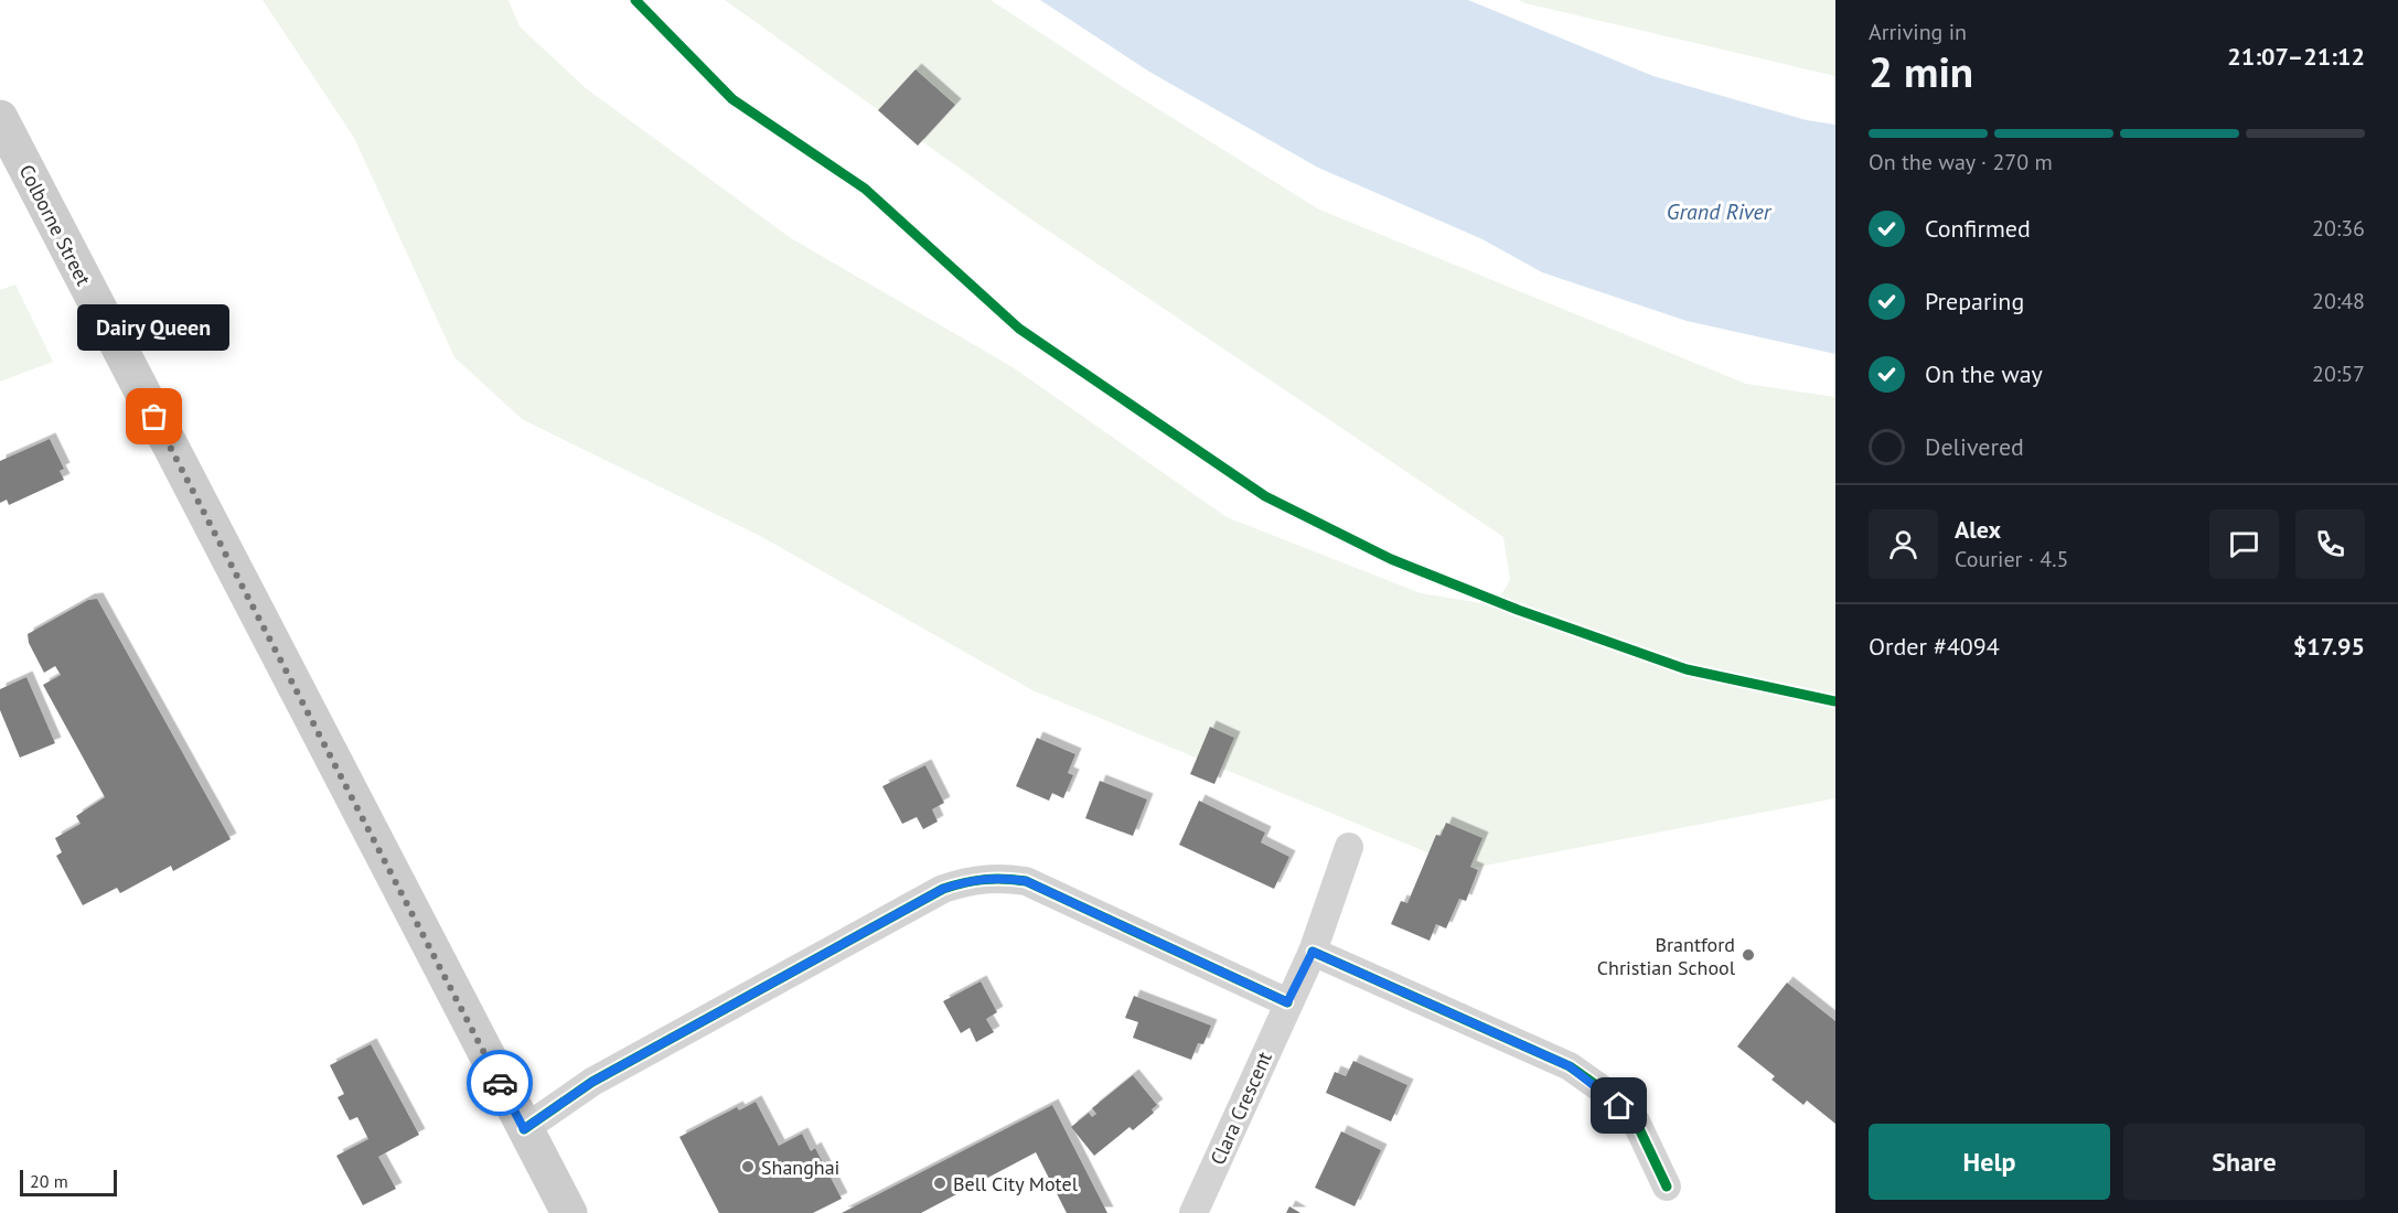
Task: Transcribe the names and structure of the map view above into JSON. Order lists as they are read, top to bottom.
{
  "streets": {
    "main road": ["Colborne Street"],
    "street": ["Clara Crescent"]
  },
  "water": ["Grand River"],
  "places": [
    "Dairy Queen",
    "Brantford Christian School",
    "Shanghai",
    "Bell City Motel"
  ],
  "scale_bar": "20 m",
  "page": {
    "heading": ["2 min", "Arriving in", "21:07–21:12"],
    "panel": [
      "Alex",
      "Courier · 4.5",
      "Order #4094",
      "$17.95"
    ],
    "bar": "On the way · 270 m",
    "list": [
      ["Confirmed", "20:36"],
      ["Preparing", "20:48"],
      ["On the way", "20:57"],
      "Delivered"
    ],
    "bubble": "Dairy Queen",
    "buttons": ["Help", "Share"],
    "scale": "20 m"
  }
}
